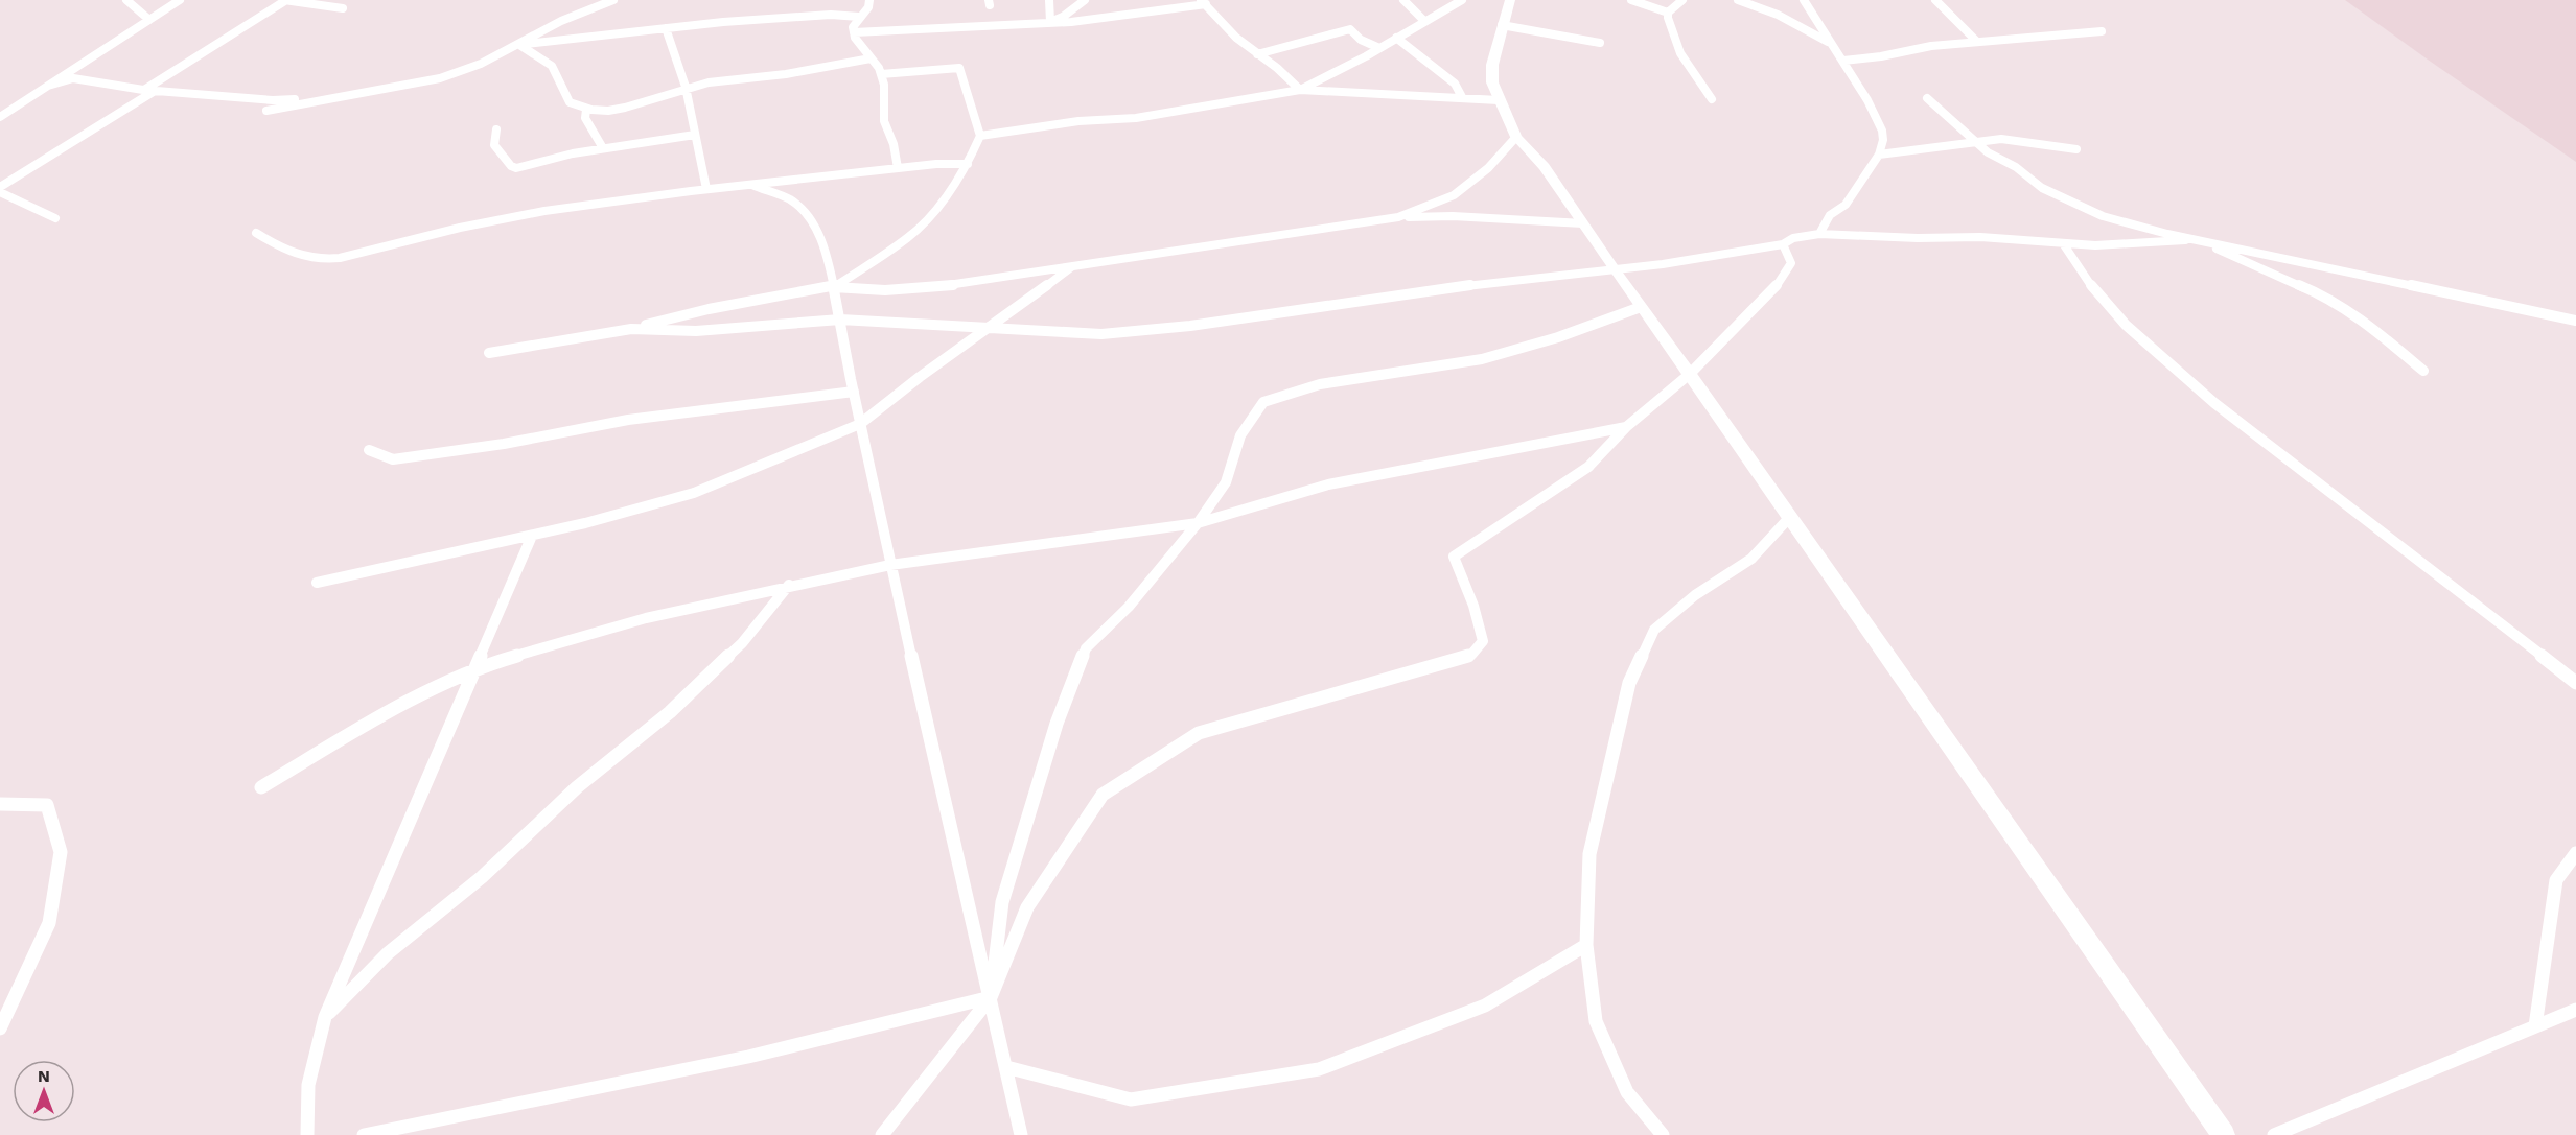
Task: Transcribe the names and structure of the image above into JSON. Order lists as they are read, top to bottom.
{
  "north": "top"
}
